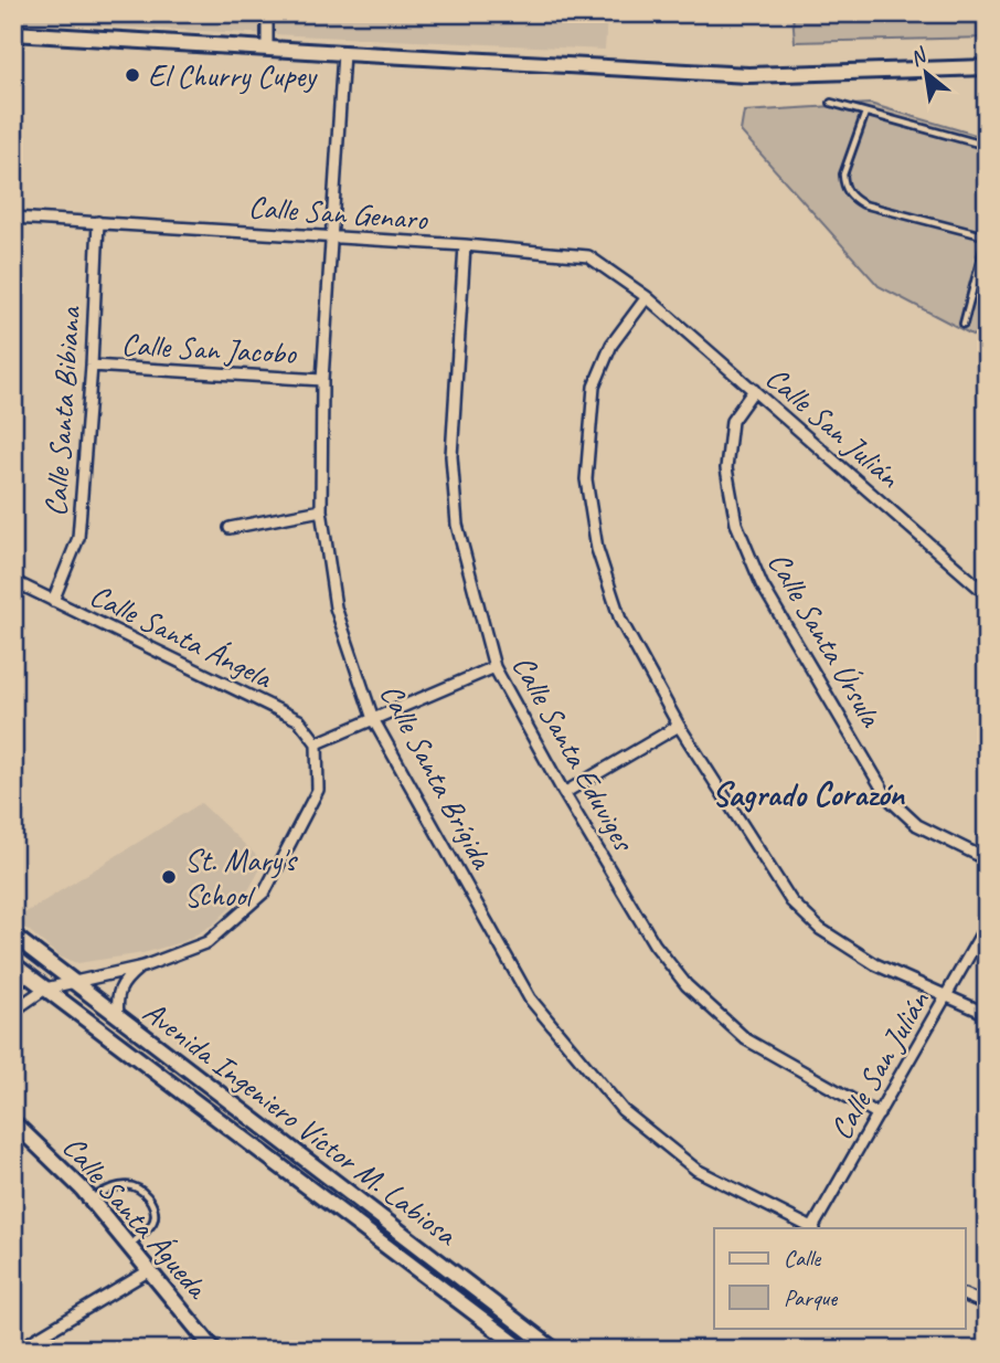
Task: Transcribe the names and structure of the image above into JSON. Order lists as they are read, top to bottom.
{
  "streets": {
    "main road": ["Avenida Ingeniero Víctor M. Labiosa", "Calle Santa Águeda"],
    "street": [
      "Calle San Genaro",
      "Calle San Jacobo",
      "Calle Santa Bibiana",
      "Calle San Julián",
      "Calle Santa Ángela",
      "Calle Santa Úrsula",
      "Calle Santa Eduviges",
      "Calle Santa Brígida"
    ]
  },
  "crossings": [
    ["Calle San Genaro", "Calle Santa Bibiana"],
    ["Calle San Genaro", "Calle San Julián"],
    ["Calle San Genaro", "Calle Santa Eduviges"],
    ["Calle San Genaro", "Calle Santa Brígida"],
    ["Calle San Jacobo", "Calle Santa Bibiana"],
    ["Calle San Jacobo", "Calle Santa Brígida"],
    ["Calle Santa Bibiana", "Calle Santa Ángela"],
    ["Calle San Julián", "Calle Santa Úrsula"],
    ["Calle San Julián", "Calle Santa Eduviges"]
  ],
  "districts": ["Sagrado Corazón"],
  "places": ["El Churry Cupey", "St. Mary's School"],
  "legend": ["Calle", "Parque"],
  "north": "top left"
}
